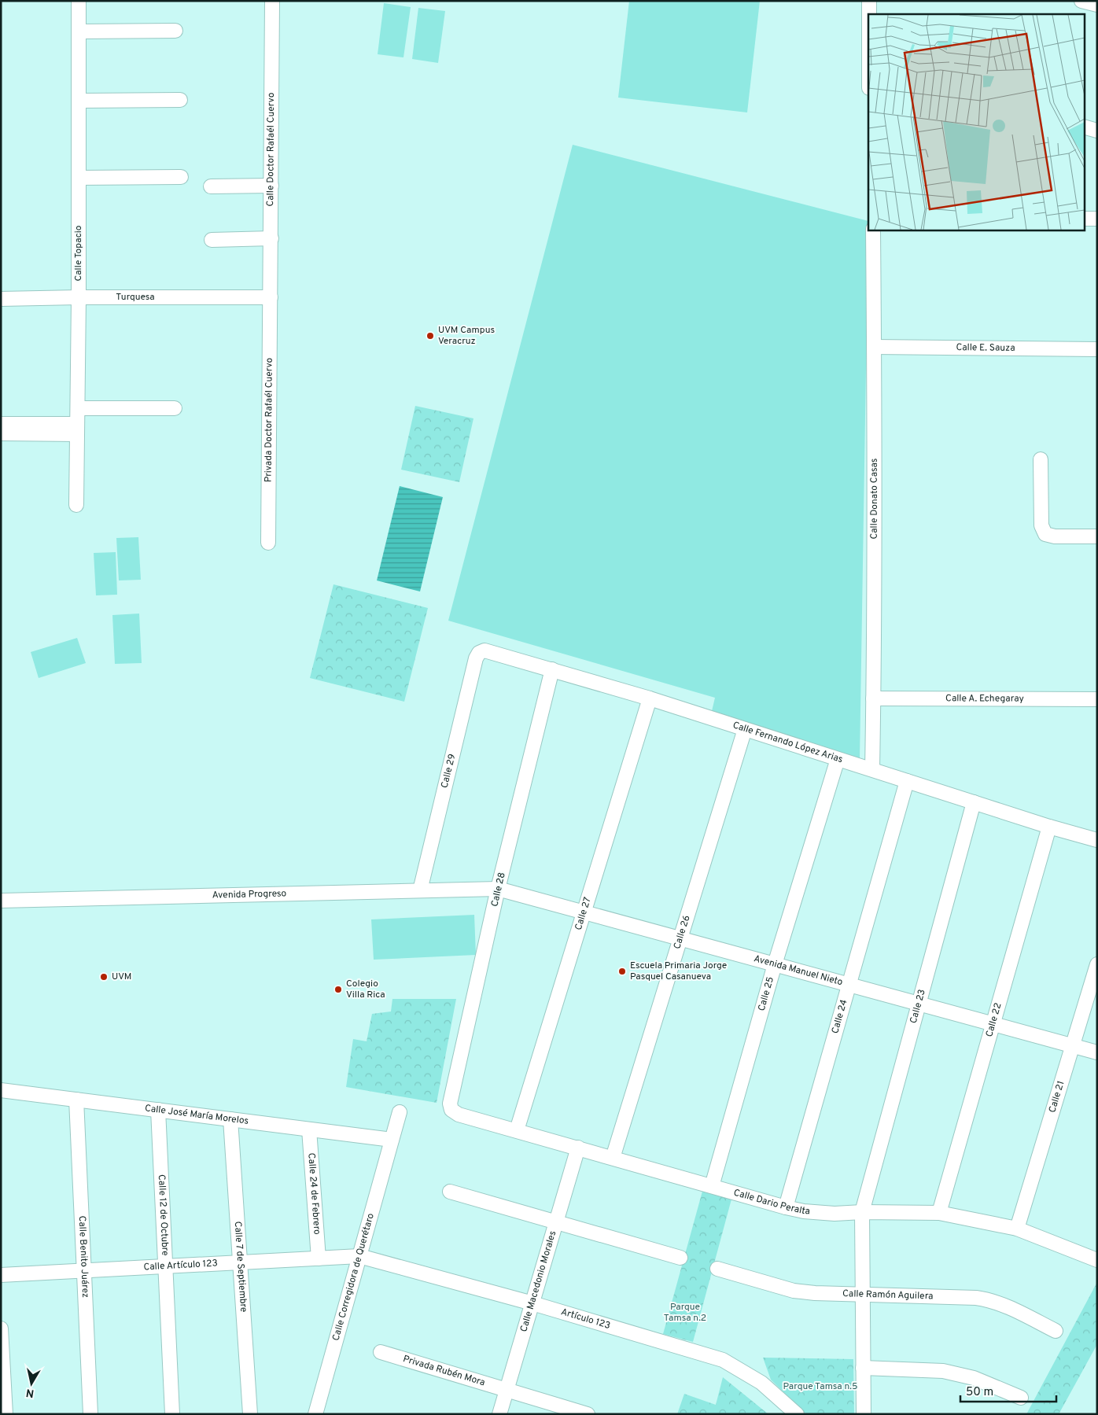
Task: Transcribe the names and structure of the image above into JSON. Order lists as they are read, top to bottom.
{
  "streets": {
    "street": [
      "Calle Doctor Rafaél Cuervo",
      "Calle Topacio",
      "Turquesa",
      "Calle E. Sauza",
      "Privada Doctor Rafaél Cuervo",
      "Calle Donato Casas",
      "Calle A. Echegaray",
      "Calle Fernando López Arias",
      "Calle 29",
      "Calle 28",
      "Avenida Progreso",
      "Calle 27",
      "Calle 26",
      "Avenida Manuel Nieto",
      "Calle 25",
      "Calle 23",
      "Calle 24",
      "Calle 22",
      "Calle 21",
      "Calle José María Morelos",
      "Calle 24 de Febrero",
      "Calle Dario Peralta",
      "Calle 12 de Octubre",
      "Calle Benito Juárez",
      "Calle Artículo 123",
      "Calle 7 de Septiembre",
      "Calle Corregidora de Querétaro",
      "Calle Macedonio Morales",
      "Calle Ramón Aguilera",
      "Artículo 123",
      "Privada Rubén Mora"
    ]
  },
  "crossings": [
    ["Calle Doctor Rafaél Cuervo", "Turquesa"],
    ["Calle Doctor Rafaél Cuervo", "Privada Doctor Rafaél Cuervo"],
    ["Calle Topacio", "Turquesa"],
    ["Turquesa", "Privada Doctor Rafaél Cuervo"],
    ["Calle E. Sauza", "Calle Donato Casas"],
    ["Calle Donato Casas", "Calle A. Echegaray"],
    ["Calle Donato Casas", "Calle Fernando López Arias"],
    ["Calle Fernando López Arias", "Calle 29"],
    ["Calle Fernando López Arias", "Calle 28"],
    ["Calle Fernando López Arias", "Calle 27"],
    ["Calle Fernando López Arias", "Calle 26"],
    ["Calle Fernando López Arias", "Calle 25"],
    ["Calle Fernando López Arias", "Calle 23"],
    ["Calle Fernando López Arias", "Calle 24"],
    ["Calle Fernando López Arias", "Calle 22"],
    ["Calle 29", "Avenida Progreso"],
    ["Calle 28", "Avenida Progreso"],
    ["Calle 28", "Avenida Manuel Nieto"],
    ["Calle 28", "Calle Dario Peralta"],
    ["Avenida Progreso", "Avenida Manuel Nieto"],
    ["Calle 27", "Avenida Manuel Nieto"],
    ["Calle 27", "Calle Dario Peralta"],
    ["Calle 26", "Avenida Manuel Nieto"],
    ["Calle 26", "Calle Dario Peralta"],
    ["Avenida Manuel Nieto", "Calle 25"],
    ["Avenida Manuel Nieto", "Calle 23"],
    ["Avenida Manuel Nieto", "Calle 24"],
    ["Avenida Manuel Nieto", "Calle 22"],
    ["Avenida Manuel Nieto", "Calle 21"],
    ["Calle 25", "Calle Dario Peralta"],
    ["Calle 23", "Calle Dario Peralta"],
    ["Calle 23", "Calle Ramón Aguilera"],
    ["Calle 24", "Calle Dario Peralta"],
    ["Calle 22", "Calle Dario Peralta"],
    ["Calle 21", "Calle Dario Peralta"],
    ["Calle José María Morelos", "Calle 24 de Febrero"],
    ["Calle José María Morelos", "Calle 12 de Octubre"],
    ["Calle José María Morelos", "Calle Benito Juárez"],
    ["Calle José María Morelos", "Calle 7 de Septiembre"],
    ["Calle José María Morelos", "Calle Corregidora de Querétaro"],
    ["Calle 24 de Febrero", "Calle Artículo 123"],
    ["Calle Dario Peralta", "Calle Macedonio Morales"],
    ["Calle 12 de Octubre", "Calle Artículo 123"],
    ["Calle Benito Juárez", "Calle Artículo 123"],
    ["Calle Artículo 123", "Calle 7 de Septiembre"],
    ["Calle Artículo 123", "Calle Corregidora de Querétaro"],
    ["Calle Artículo 123", "Artículo 123"],
    ["Calle Corregidora de Querétaro", "Artículo 123"],
    ["Calle Macedonio Morales", "Artículo 123"],
    ["Calle Macedonio Morales", "Privada Rubén Mora"]
  ],
  "parks": ["Parque Tamsa n.2", "Parque Tamsa n.5"],
  "places": [
    "UVM Campus Veracruz",
    "Escuela Primaria Jorge Pasquel Casanueva",
    "UVM",
    "Colegio Villa Rica"
  ],
  "scale_bar": "50 m",
  "north": "bottom"
}
